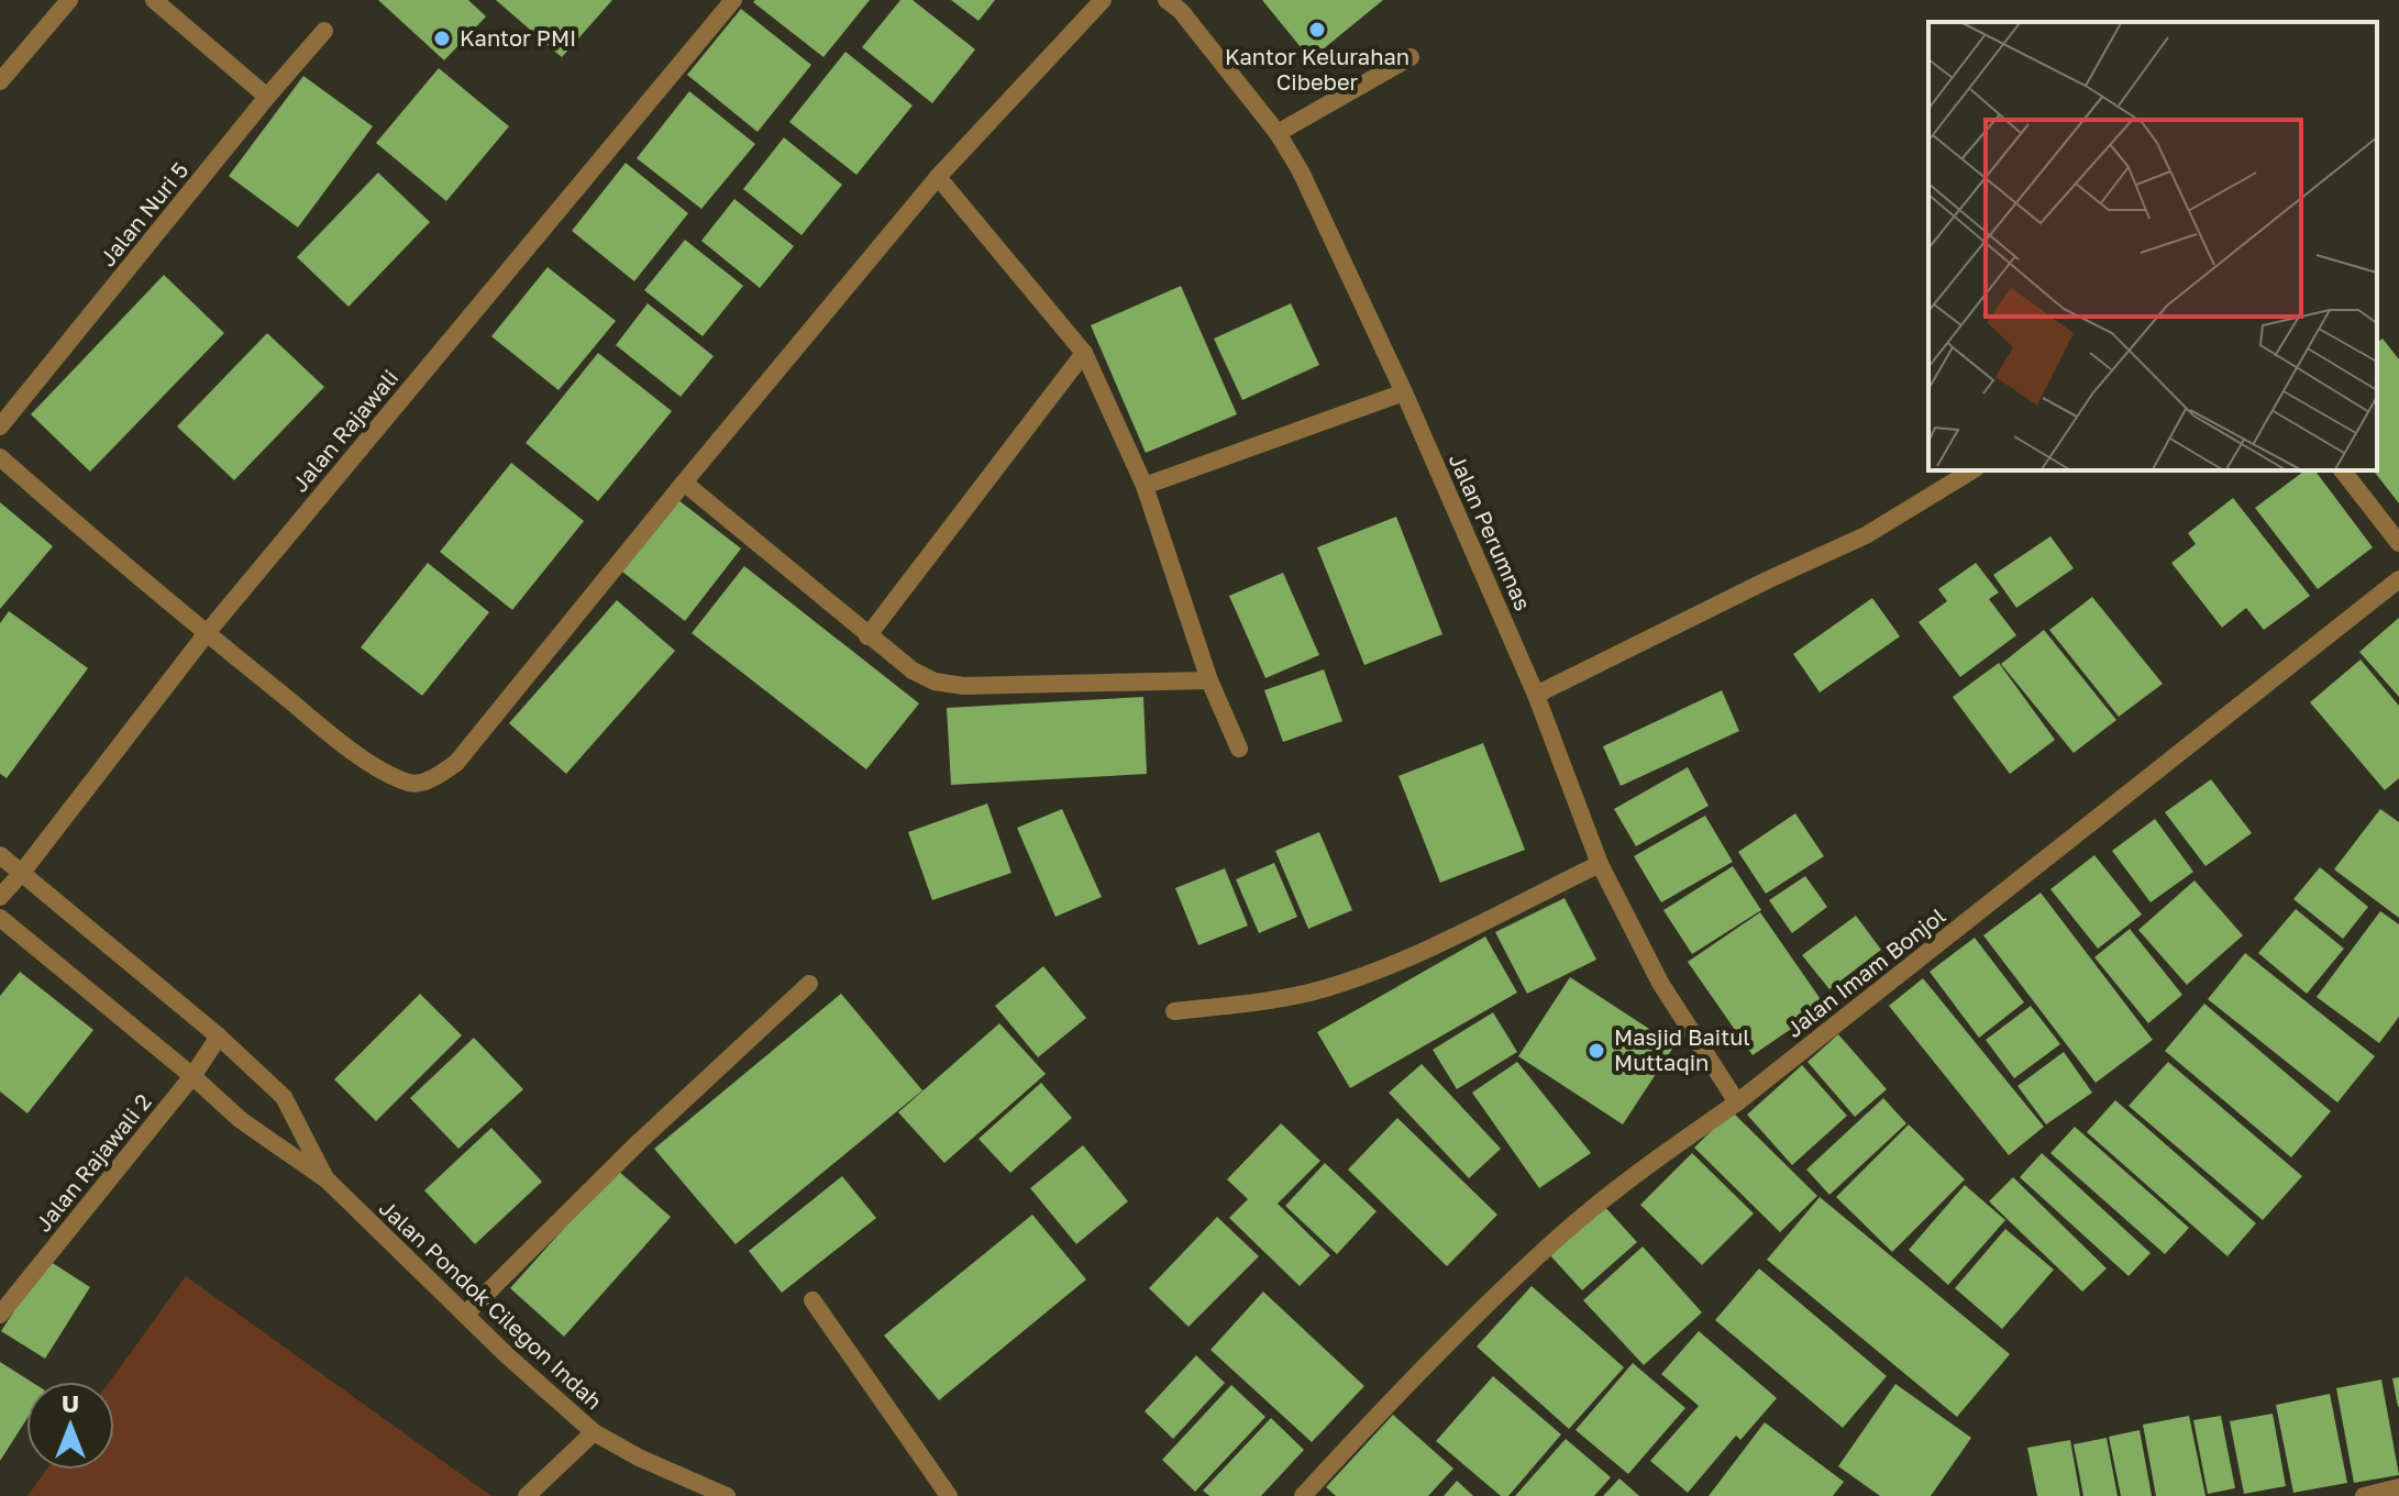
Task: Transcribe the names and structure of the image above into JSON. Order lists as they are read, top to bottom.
{
  "streets": {
    "street": [
      "Jalan Nuri 5",
      "Jalan Rajawali",
      "Jalan Perumnas",
      "Jalan Imam Bonjol",
      "Jalan Rajawali 2",
      "Jalan Pondok Cilegon Indah"
    ]
  },
  "crossings": [
    ["Jalan Perumnas", "Jalan Imam Bonjol"]
  ],
  "places": ["Kantor Kelurahan Cibeber", "Kantor PMI", "Masjid Baitul Muttaqin"],
  "north": "top"
}
